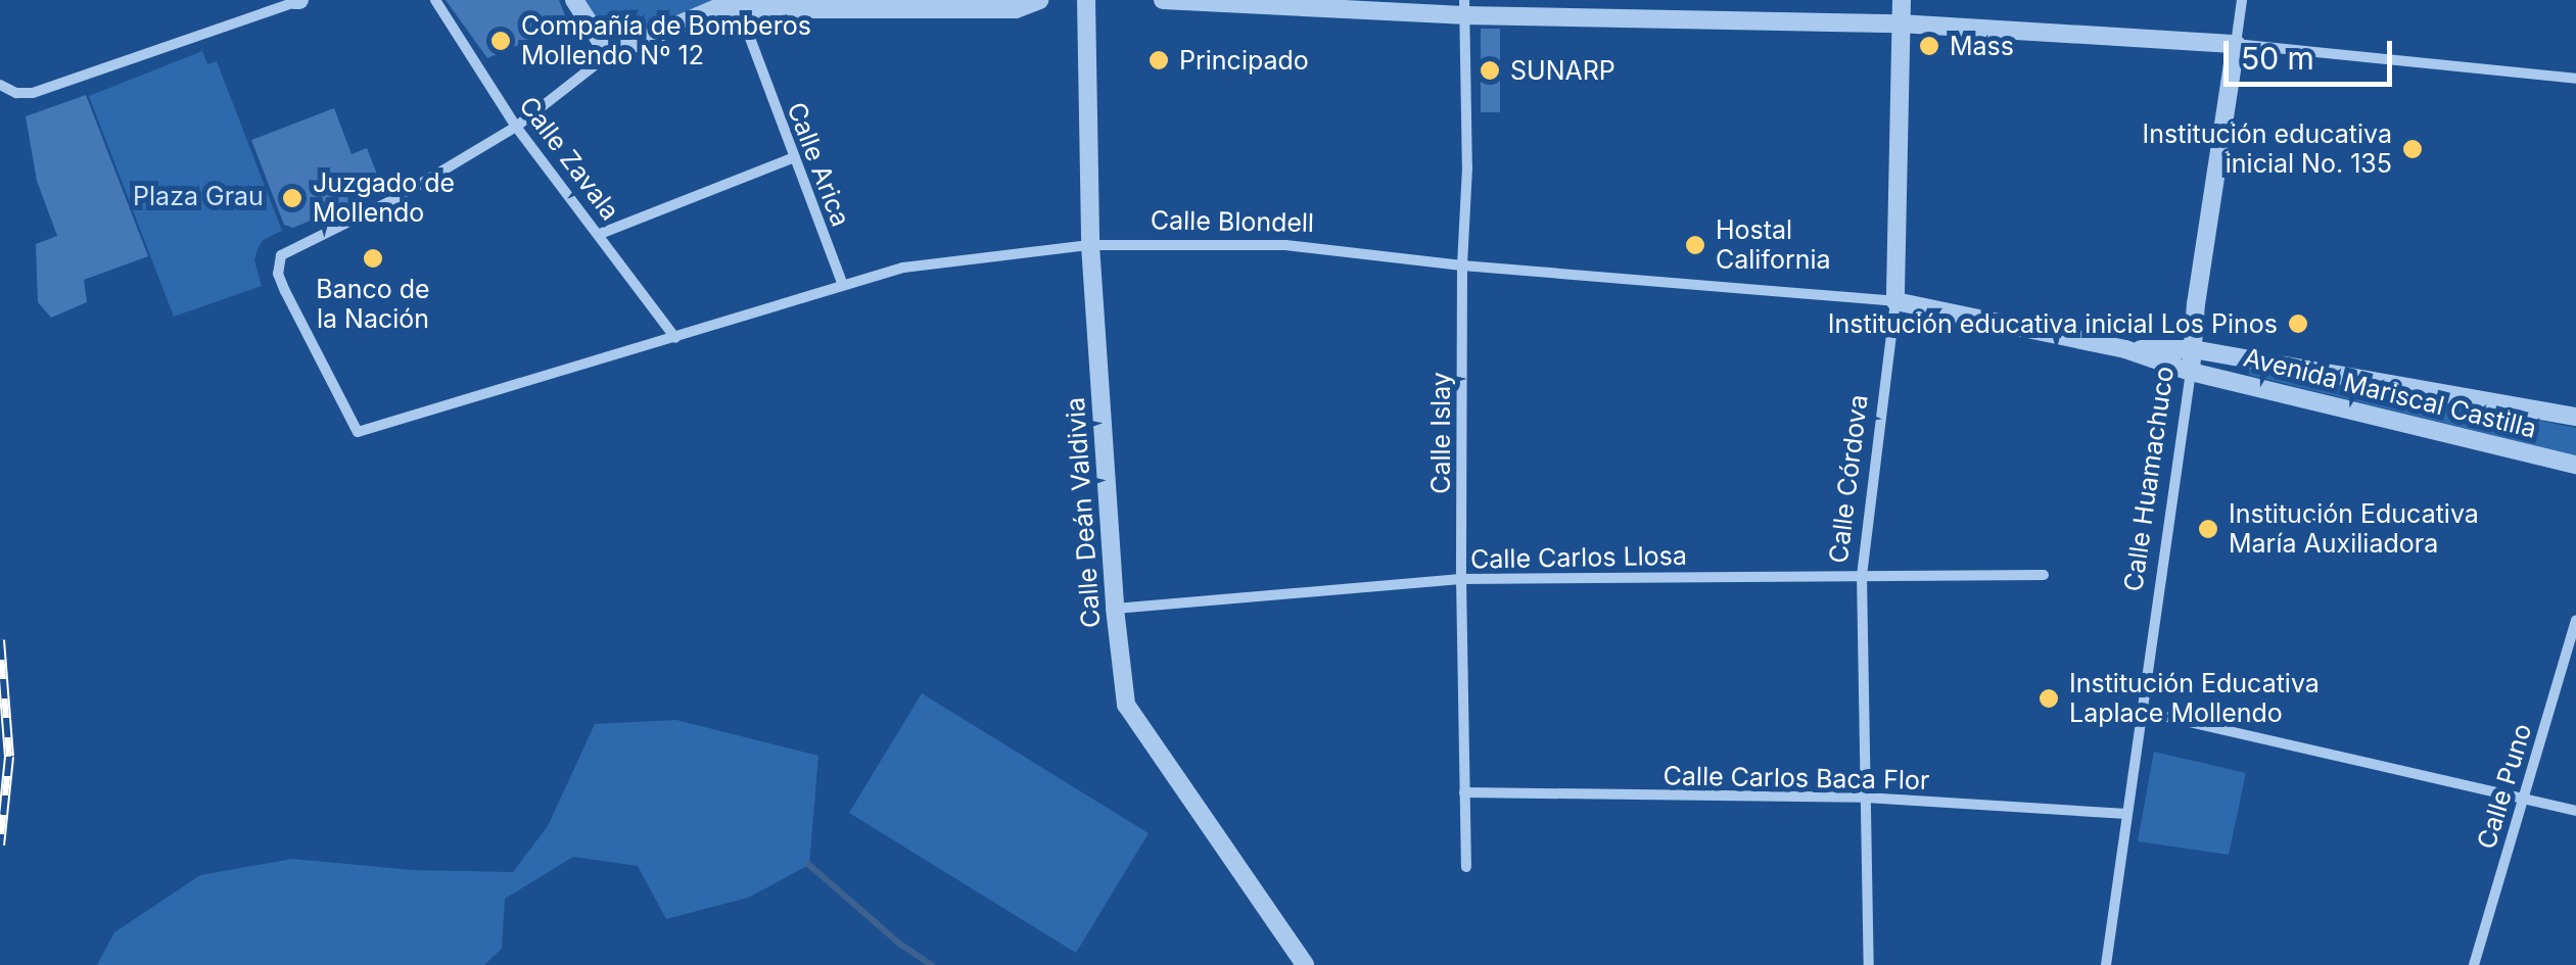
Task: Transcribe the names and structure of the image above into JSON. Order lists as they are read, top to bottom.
{
  "streets": {
    "street": [
      "Calle Zavala",
      "Calle Arica",
      "Calle Blondell",
      "Avenida Mariscal Castilla",
      "Calle Islay",
      "Calle Córdova",
      "Calle Huamachuco",
      "Calle Deán Valdivia",
      "Calle Carlos Llosa",
      "Calle Carlos Baca Flor",
      "Calle Puno"
    ]
  },
  "crossings": [
    ["Calle Zavala", "Calle Blondell"],
    ["Calle Arica", "Calle Blondell"],
    ["Calle Blondell", "Avenida Mariscal Castilla"],
    ["Calle Blondell", "Calle Islay"],
    ["Calle Blondell", "Calle Córdova"],
    ["Calle Blondell", "Calle Huamachuco"],
    ["Calle Blondell", "Calle Deán Valdivia"],
    ["Avenida Mariscal Castilla", "Calle Huamachuco"],
    ["Calle Islay", "Calle Carlos Llosa"],
    ["Calle Islay", "Calle Carlos Baca Flor"],
    ["Calle Córdova", "Calle Carlos Llosa"],
    ["Calle Córdova", "Calle Carlos Baca Flor"],
    ["Calle Huamachuco", "Calle Carlos Baca Flor"],
    ["Calle Deán Valdivia", "Calle Carlos Llosa"]
  ],
  "parks": ["Plaza Grau"],
  "places": [
    "Compañía de Bomberos Mollendo Nº 12",
    "Mass",
    "Principado",
    "SUNARP",
    "Institución educativa inicial No. 135",
    "Juzgado de Mollendo",
    "Hostal California",
    "Banco de la Nación",
    "Institución educativa inicial Los Pinos",
    "Institución Educativa María Auxiliadora",
    "Institución Educativa Laplace Mollendo"
  ],
  "scale_bar": "50 m"
}
